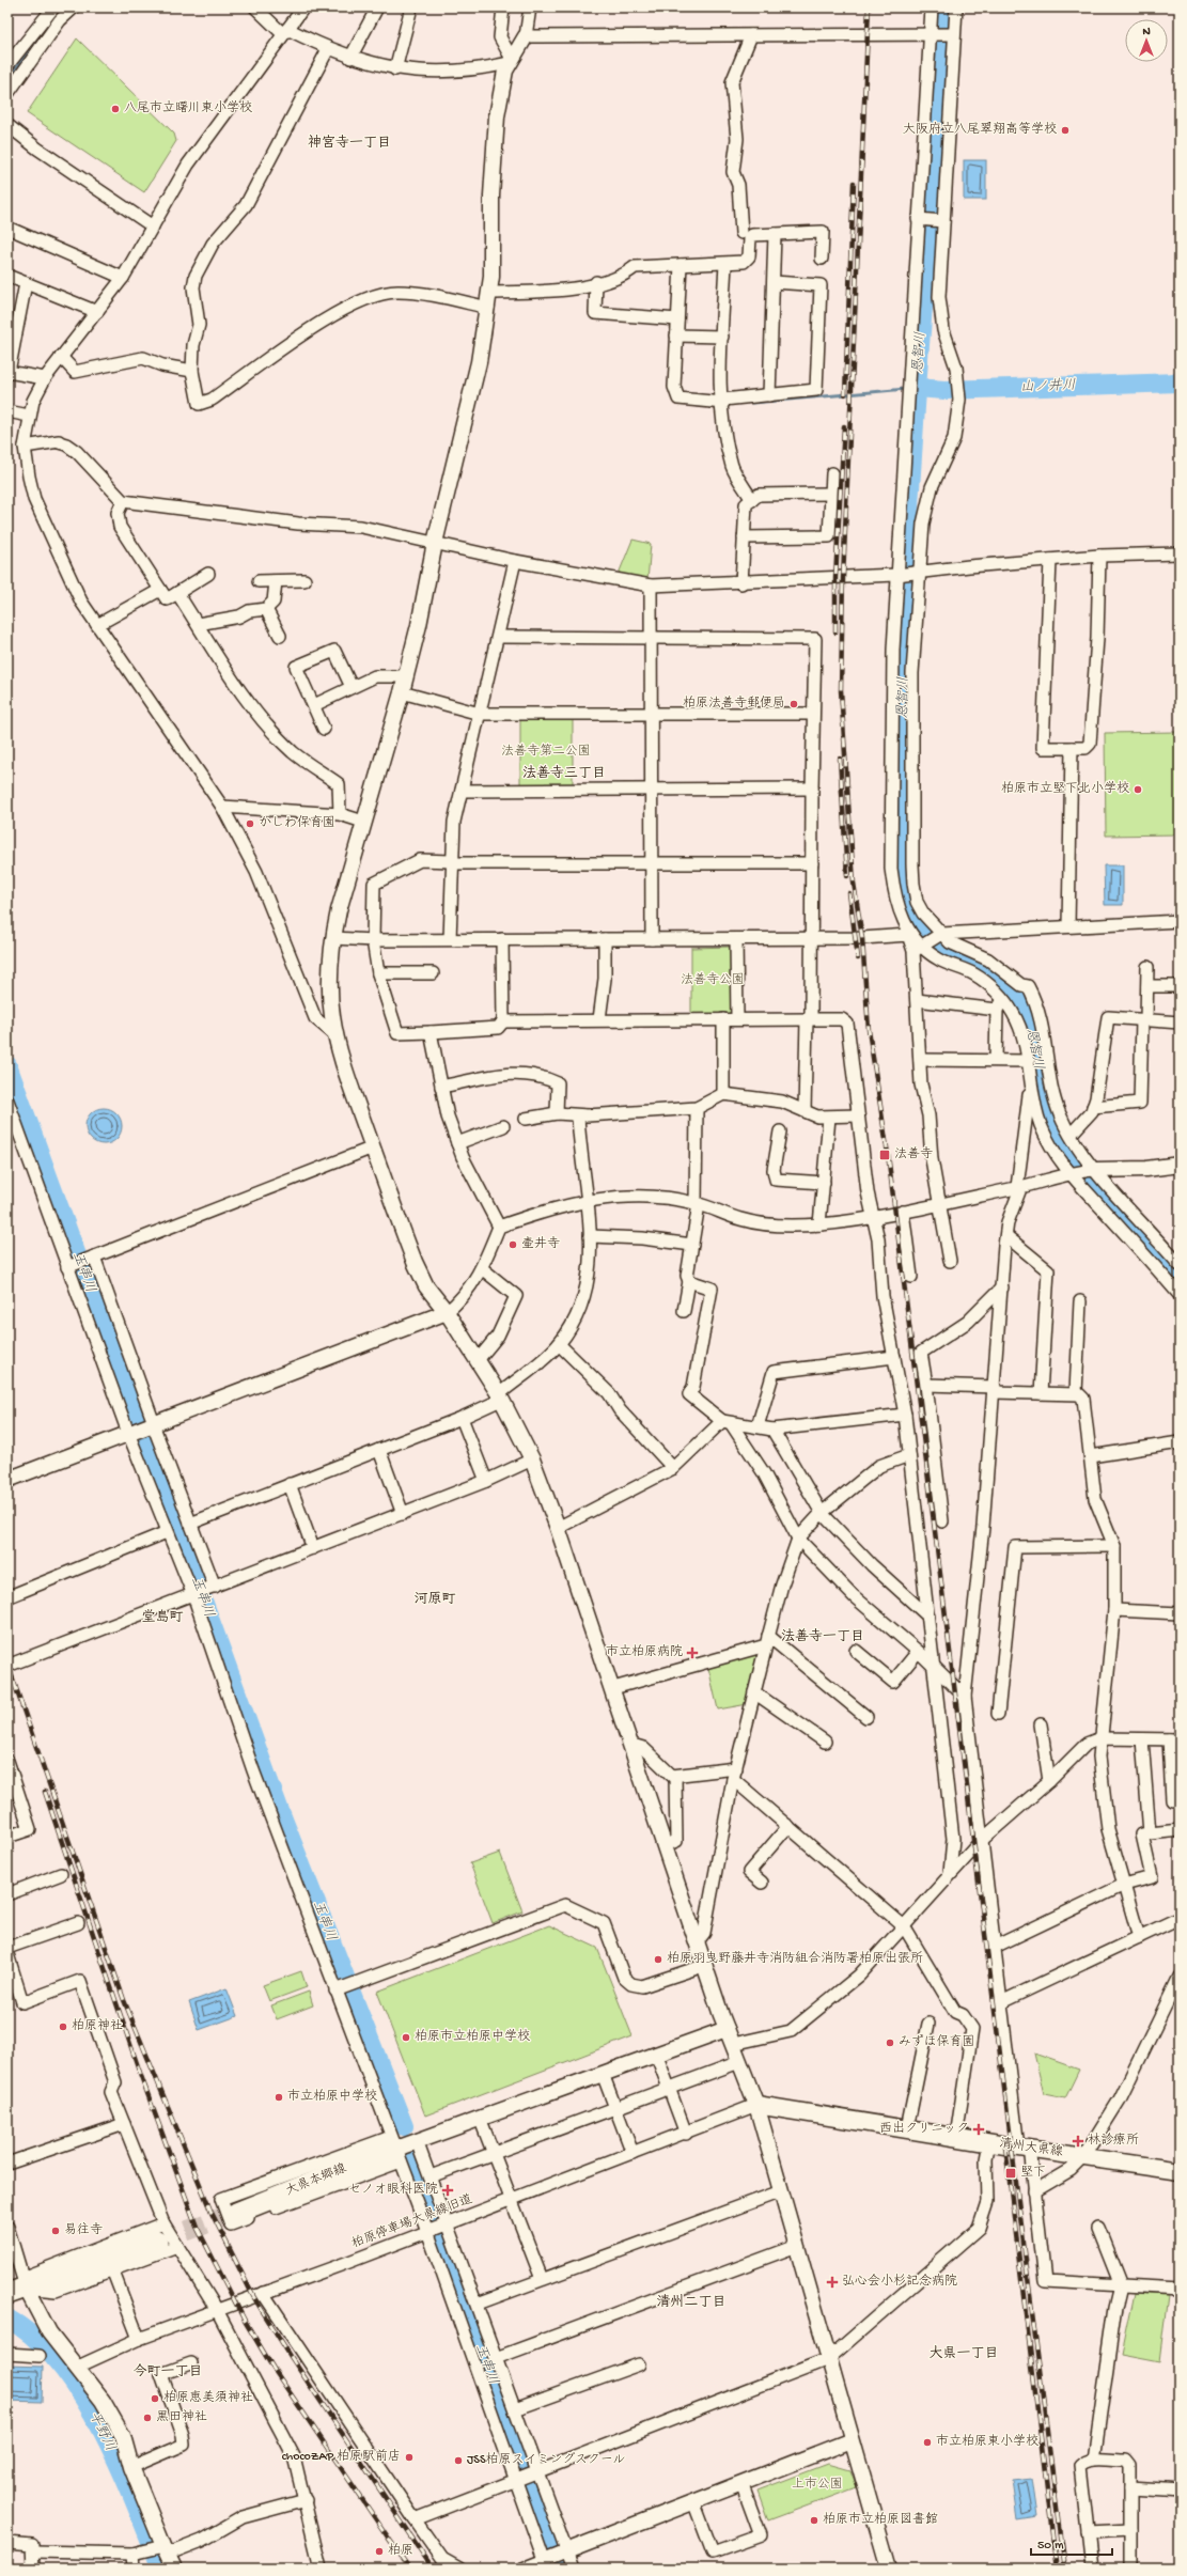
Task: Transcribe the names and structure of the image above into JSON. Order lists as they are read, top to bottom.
{
  "streets": {
    "highway": ["大県本郷線"],
    "main road": ["清州大県線"],
    "street": ["柏原停車場大県線旧道"]
  },
  "crossings": [
    ["清州大県線", "柏原停車場大県線旧道"]
  ],
  "districts": [
    "神宮寺一丁目",
    "法善寺三丁目",
    "河原町",
    "堂島町",
    "法善寺一丁目",
    "清州二丁目",
    "大県一丁目",
    "今町一丁目"
  ],
  "water": [
    "恩智川",
    "山ノ井川",
    "玉串川",
    "平野川"
  ],
  "parks": ["法善寺第二公園", "法善寺公園", "上市公園"],
  "places": {
    "other": [
      "八尾市立曙川東小学校",
      "大阪府立八尾翠翔高等学校",
      "柏原法善寺郵便局",
      "柏原市立堅下北小学校",
      "かしわ保育園",
      "壷井寺",
      "柏原羽曳野藤井寺消防組合消防署柏原出張所",
      "柏原神社",
      "柏原市立柏原中学校",
      "みずほ保育園",
      "市立柏原中学校",
      "易往寺",
      "柏原恵美須神社",
      "黒田神社",
      "市立柏原東小学校",
      "chocoZAP 柏原駅前店",
      "JSS柏原スイミングスクール",
      "柏原市立柏原図書館",
      "柏原"
    ],
    "transit": ["法善寺", "堅下"],
    "health": [
      "市立柏原病院",
      "西出クリニック",
      "林診療所",
      "セノオ眼科医院",
      "弘心会小杉記念病院"
    ]
  },
  "scale_bar": "50 m",
  "north": "top"
}
